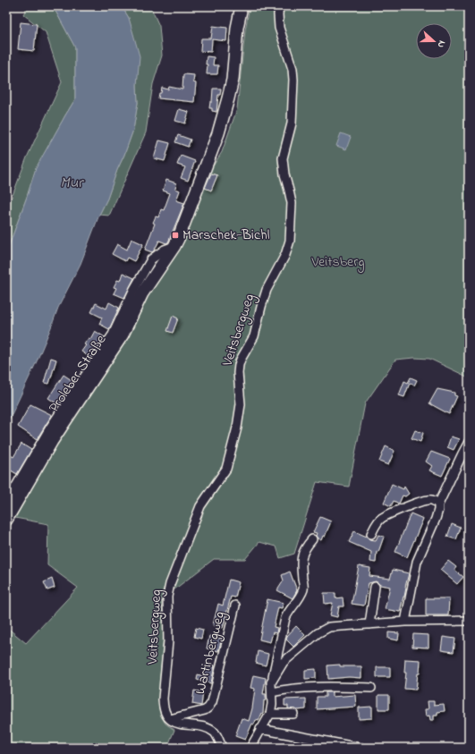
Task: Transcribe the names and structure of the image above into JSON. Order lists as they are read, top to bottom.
{
  "streets": {
    "main road": ["Proleber Straße"],
    "street": ["Veitsbergweg", "Wartinbergweg"]
  },
  "crossings": [
    ["Veitsbergweg", "Wartinbergweg"]
  ],
  "water": ["Mur"],
  "parks": ["Veitsberg"],
  "places": {
    "transit": ["Marschek-Bichl"]
  },
  "north": "right"
}
